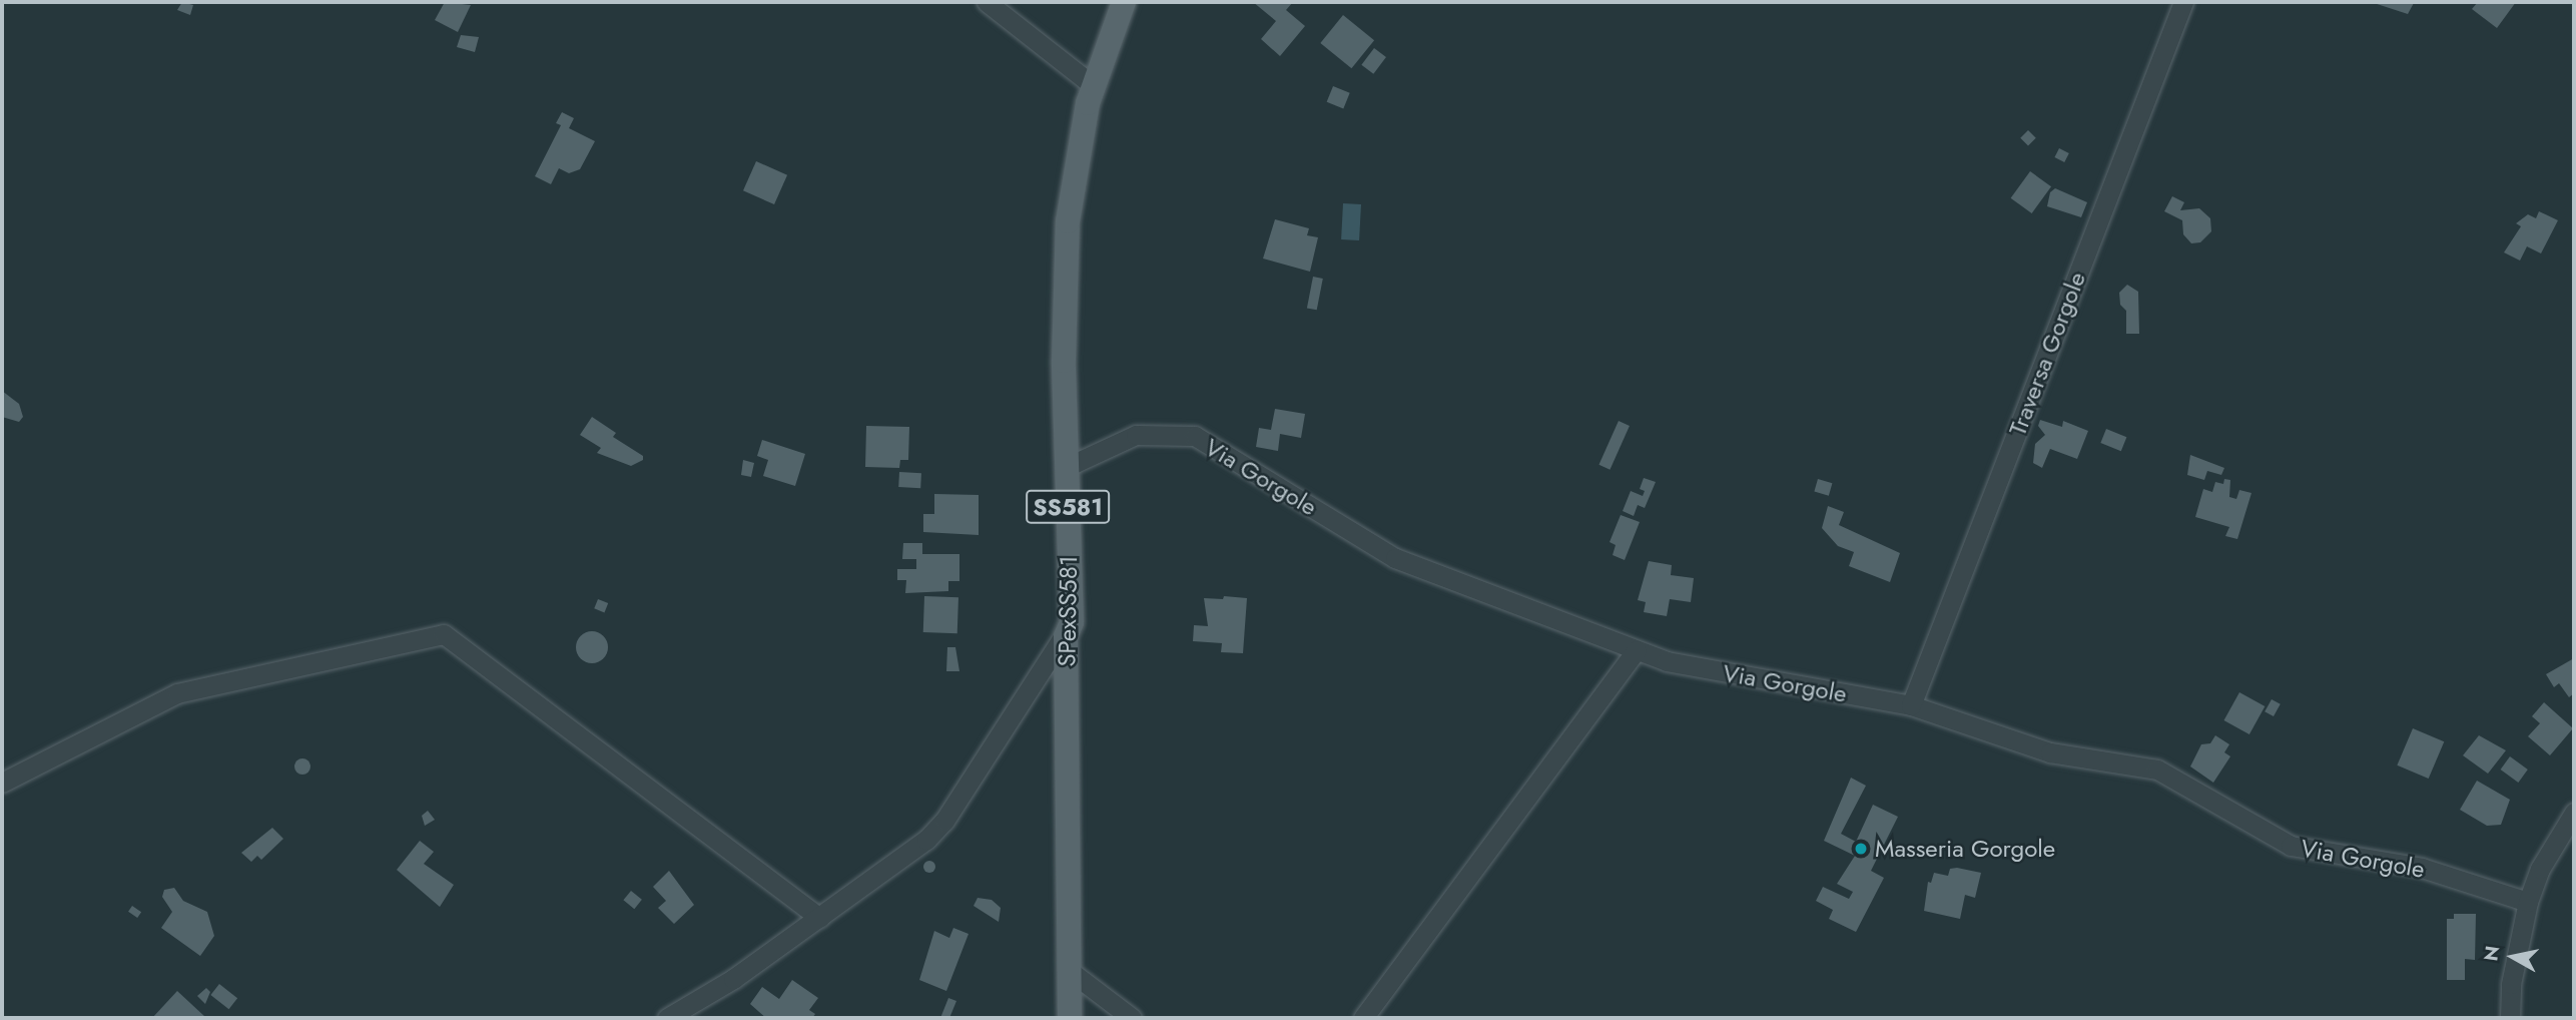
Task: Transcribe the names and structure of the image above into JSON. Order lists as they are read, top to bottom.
{
  "streets": {
    "main road": ["SS581", "SPexSS581"],
    "street": ["Traversa Gorgole", "Via Gorgole"]
  },
  "crossings": [
    ["Traversa Gorgole", "Via Gorgole"],
    ["Via Gorgole", "SPexSS581"]
  ],
  "places": ["Masseria Gorgole"],
  "north": "left"
}
